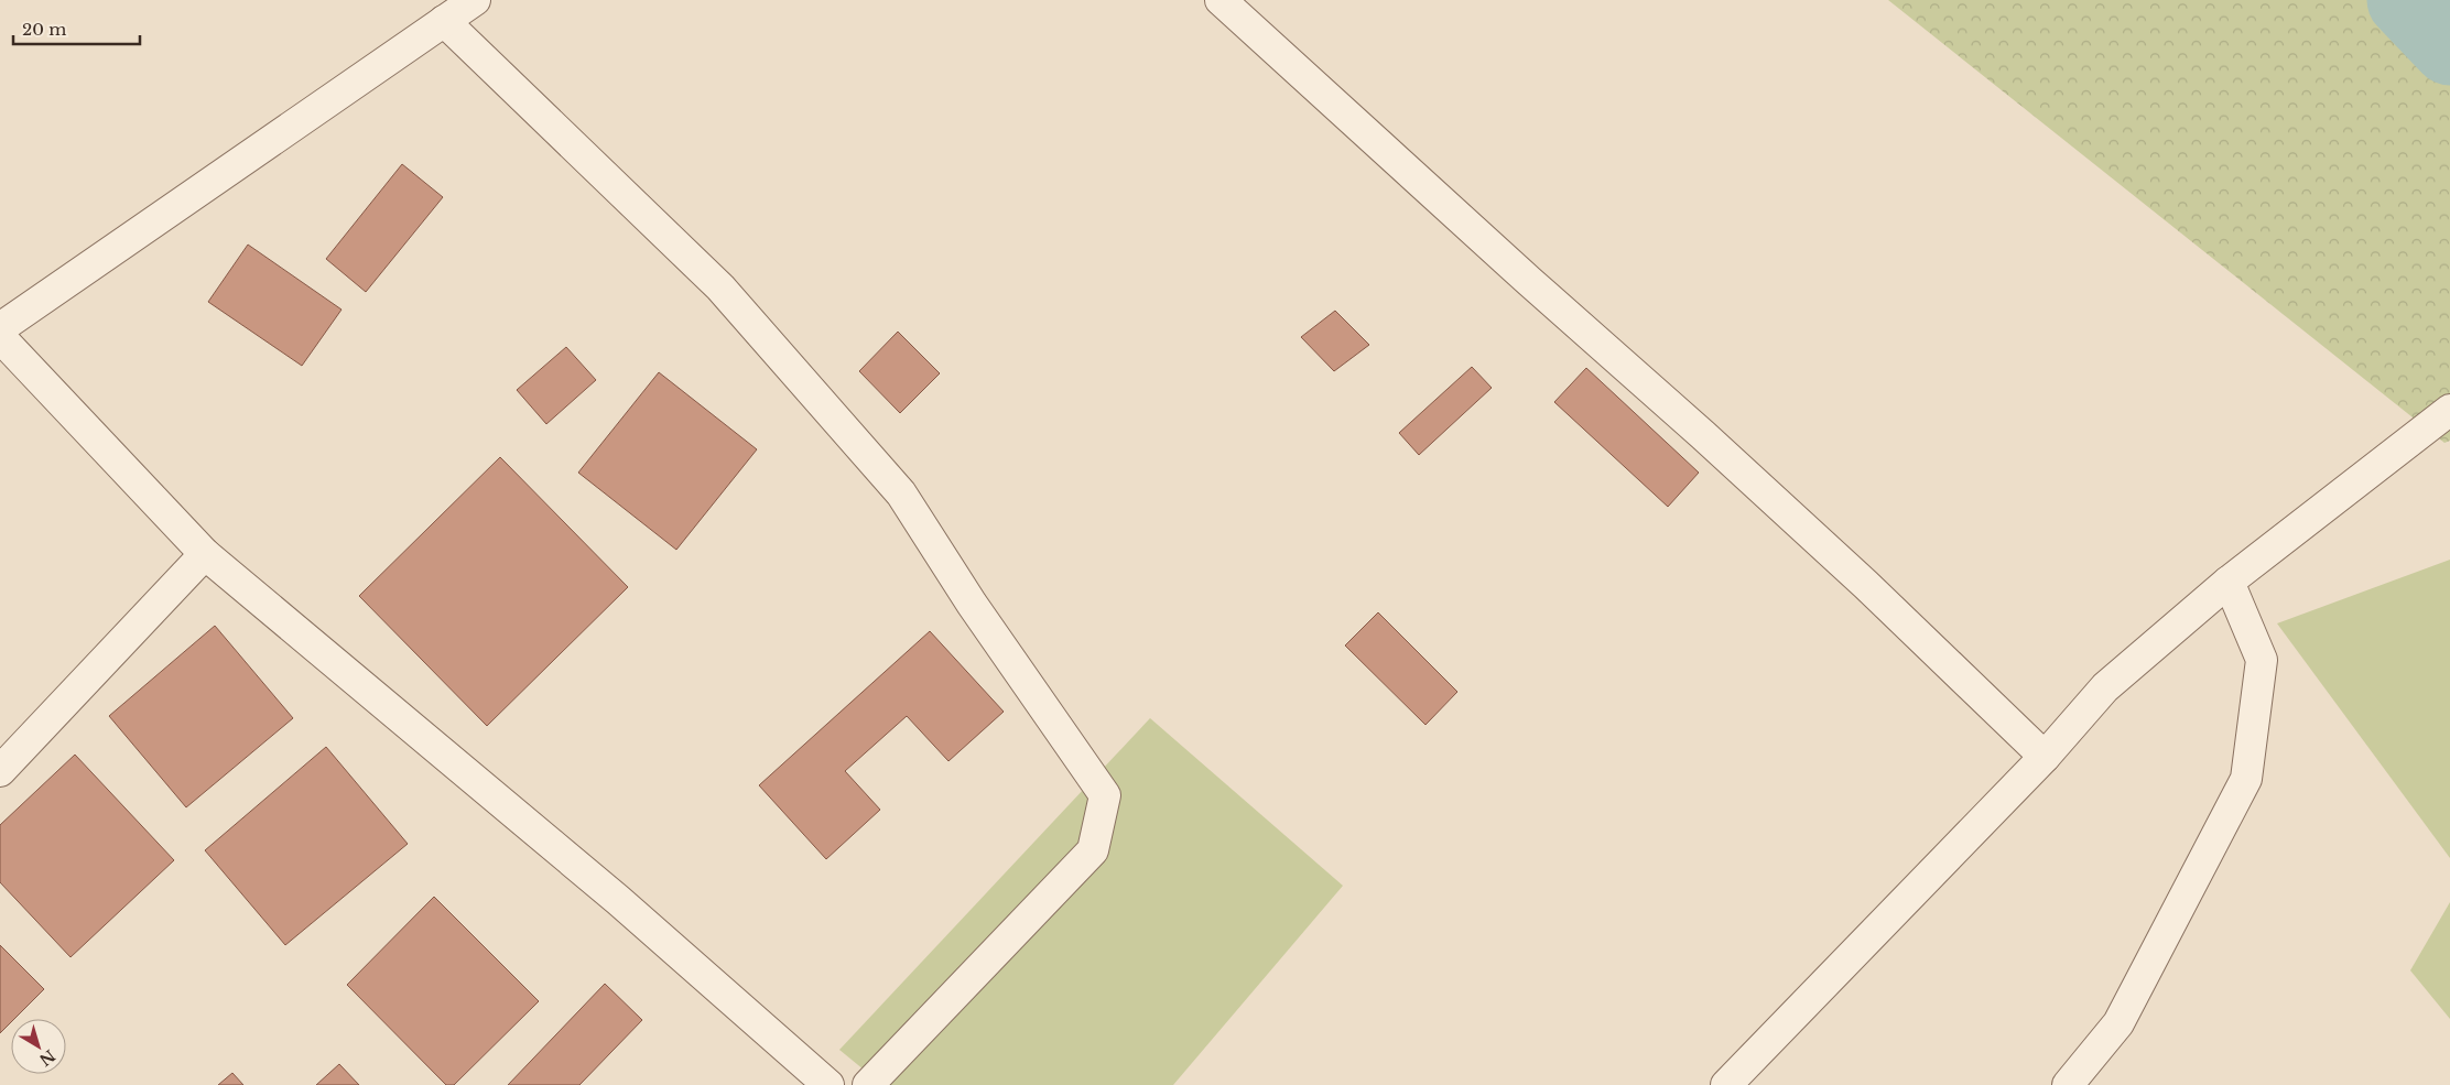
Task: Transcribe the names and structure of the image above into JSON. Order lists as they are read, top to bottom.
{
  "scale_bar": "20 m",
  "north": "bottom right"
}
